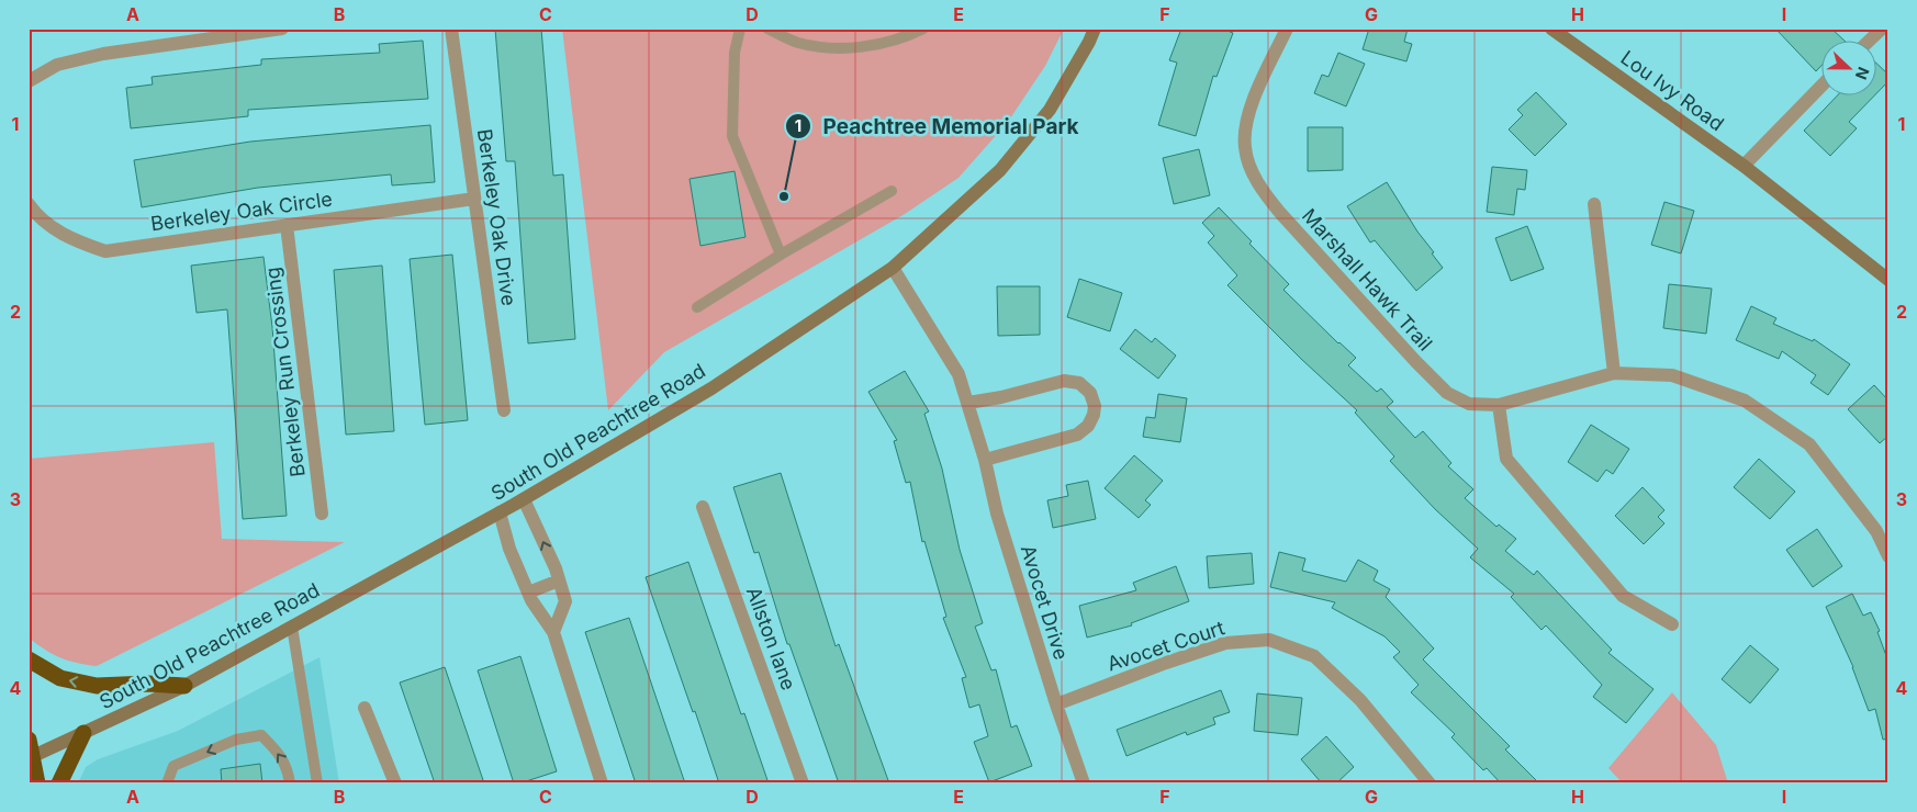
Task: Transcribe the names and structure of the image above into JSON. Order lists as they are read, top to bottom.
{
  "streets": {
    "street": [
      "Lou Ivy Road",
      "Berkeley Oak Circle",
      "Berkeley Oak Drive",
      "Marshall Hawk Trail",
      "Berkeley Run Crossing",
      "South Old Peachtree Road",
      "Avocet Drive",
      "Allston lane",
      "Avocet Court"
    ]
  },
  "crossings": [
    ["Berkeley Oak Circle", "Berkeley Oak Drive"],
    ["Berkeley Oak Circle", "Berkeley Run Crossing"],
    ["South Old Peachtree Road", "Avocet Drive"],
    ["Avocet Drive", "Avocet Court"]
  ],
  "places": ["Peachtree Memorial Park"],
  "north": "right",
  "grid": {
    "columns": [
      "A",
      "B",
      "C",
      "D",
      "E",
      "F",
      "G",
      "H",
      "I"
    ],
    "rows": [
      "1",
      "2",
      "3",
      "4"
    ]
  }
}
